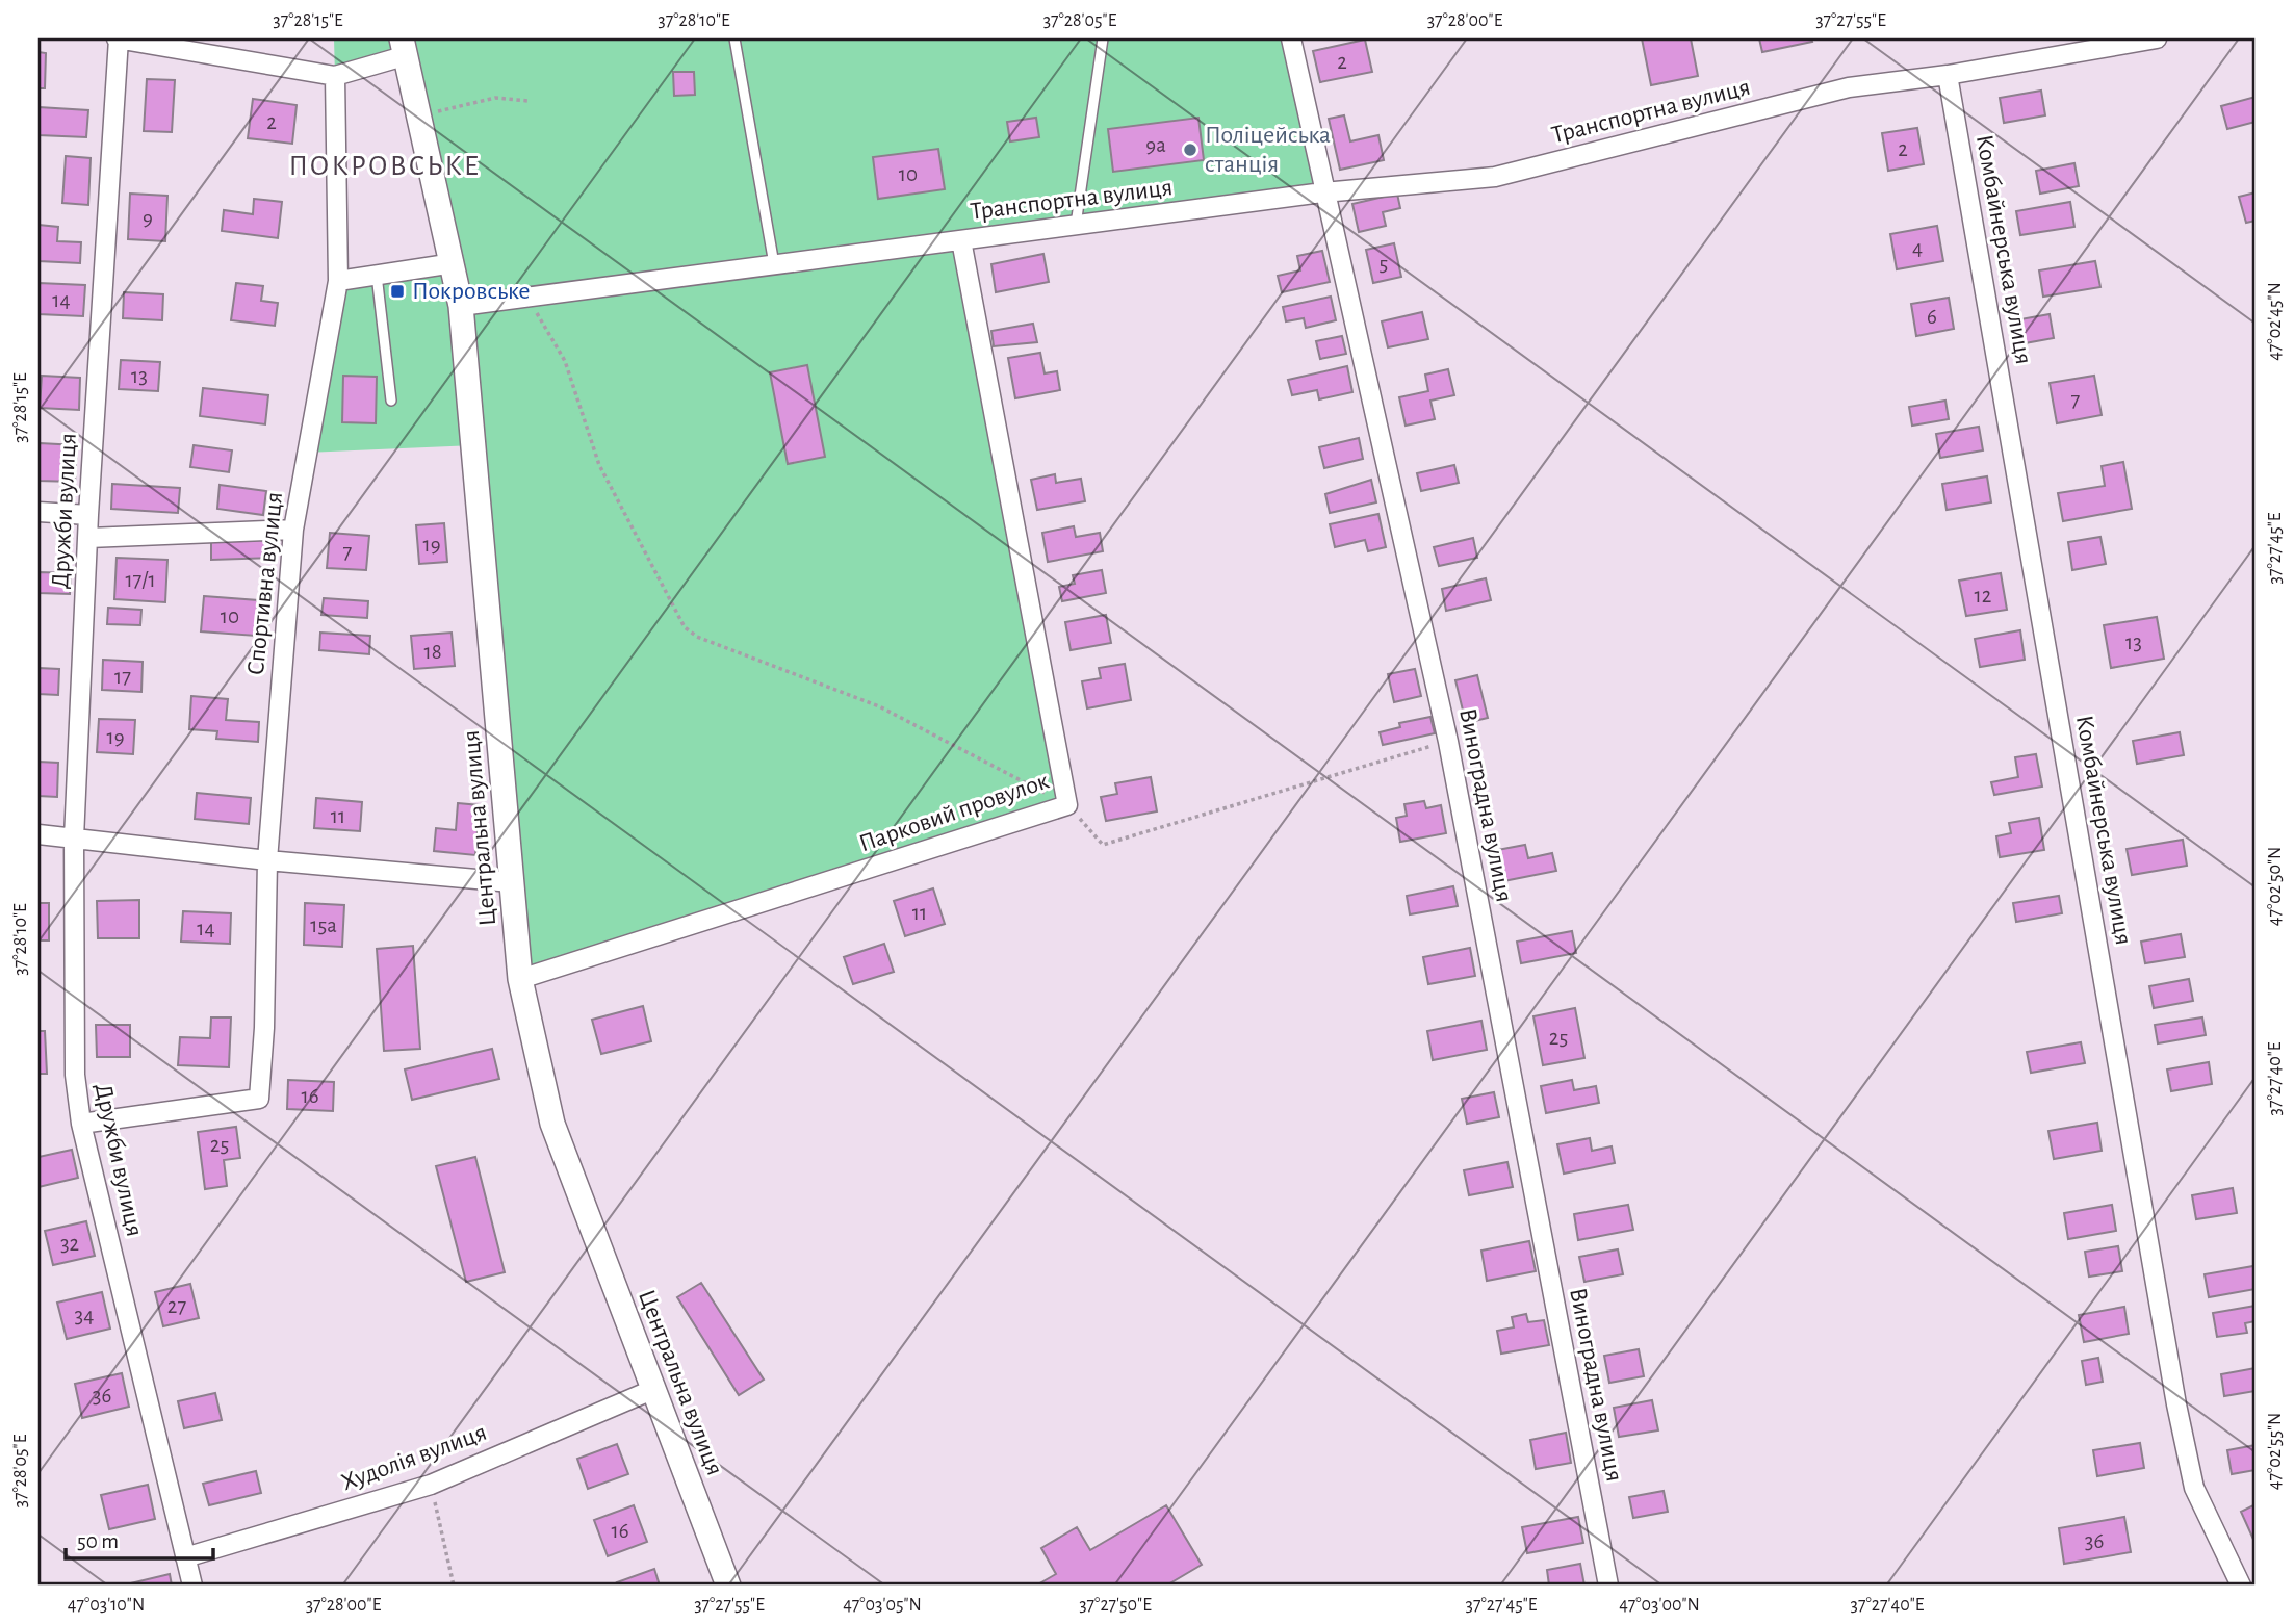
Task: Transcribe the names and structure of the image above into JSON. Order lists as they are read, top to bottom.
{
  "streets": {
    "street": [
      "Транспортна вулиця",
      "Комбайнерська вулиця",
      "Дружби вулиця",
      "Спортивна вулиця",
      "Виноградна вулиця",
      "Парковий провулок",
      "Центральна вулиця",
      "Худолія вулиця"
    ]
  },
  "crossings": [
    ["Транспортна вулиця", "Комбайнерська вулиця"],
    ["Транспортна вулиця", "Виноградна вулиця"],
    ["Транспортна вулиця", "Парковий провулок"],
    ["Транспортна вулиця", "Центральна вулиця"],
    ["Дружби вулиця", "Спортивна вулиця"],
    ["Дружби вулиця", "Худолія вулиця"],
    ["Парковий провулок", "Центральна вулиця"],
    ["Центральна вулиця", "Худолія вулиця"]
  ],
  "districts": ["ПОКРОВСЬКЕ"],
  "places": {
    "other": ["Поліцейська станція"],
    "transit": ["Покровське"]
  },
  "house_numbers": [
    "2",
    "2",
    "9а",
    "2",
    "10",
    "9",
    "4",
    "5",
    "14",
    "6",
    "13",
    "7",
    "19",
    "7",
    "17/1",
    "12",
    "10",
    "13",
    "18",
    "17",
    "19",
    "11",
    "11",
    "15а",
    "14",
    "25",
    "16",
    "25",
    "32",
    "27",
    "34",
    "36",
    "16",
    "36"
  ],
  "scale_bar": "50 m",
  "coordinates": [
    "37°28'15\"E",
    "37°28'10\"E",
    "37°28'05\"E",
    "37°28'00\"E",
    "37°27'55\"E",
    "47°02'45\"N",
    "37°27'45\"E",
    "47°02'50\"N",
    "37°27'40\"E",
    "47°02'55\"N",
    "47°03'10\"N",
    "47°03'05\"N",
    "37°27'50\"E",
    "47°03'00\"N"
  ]
}
